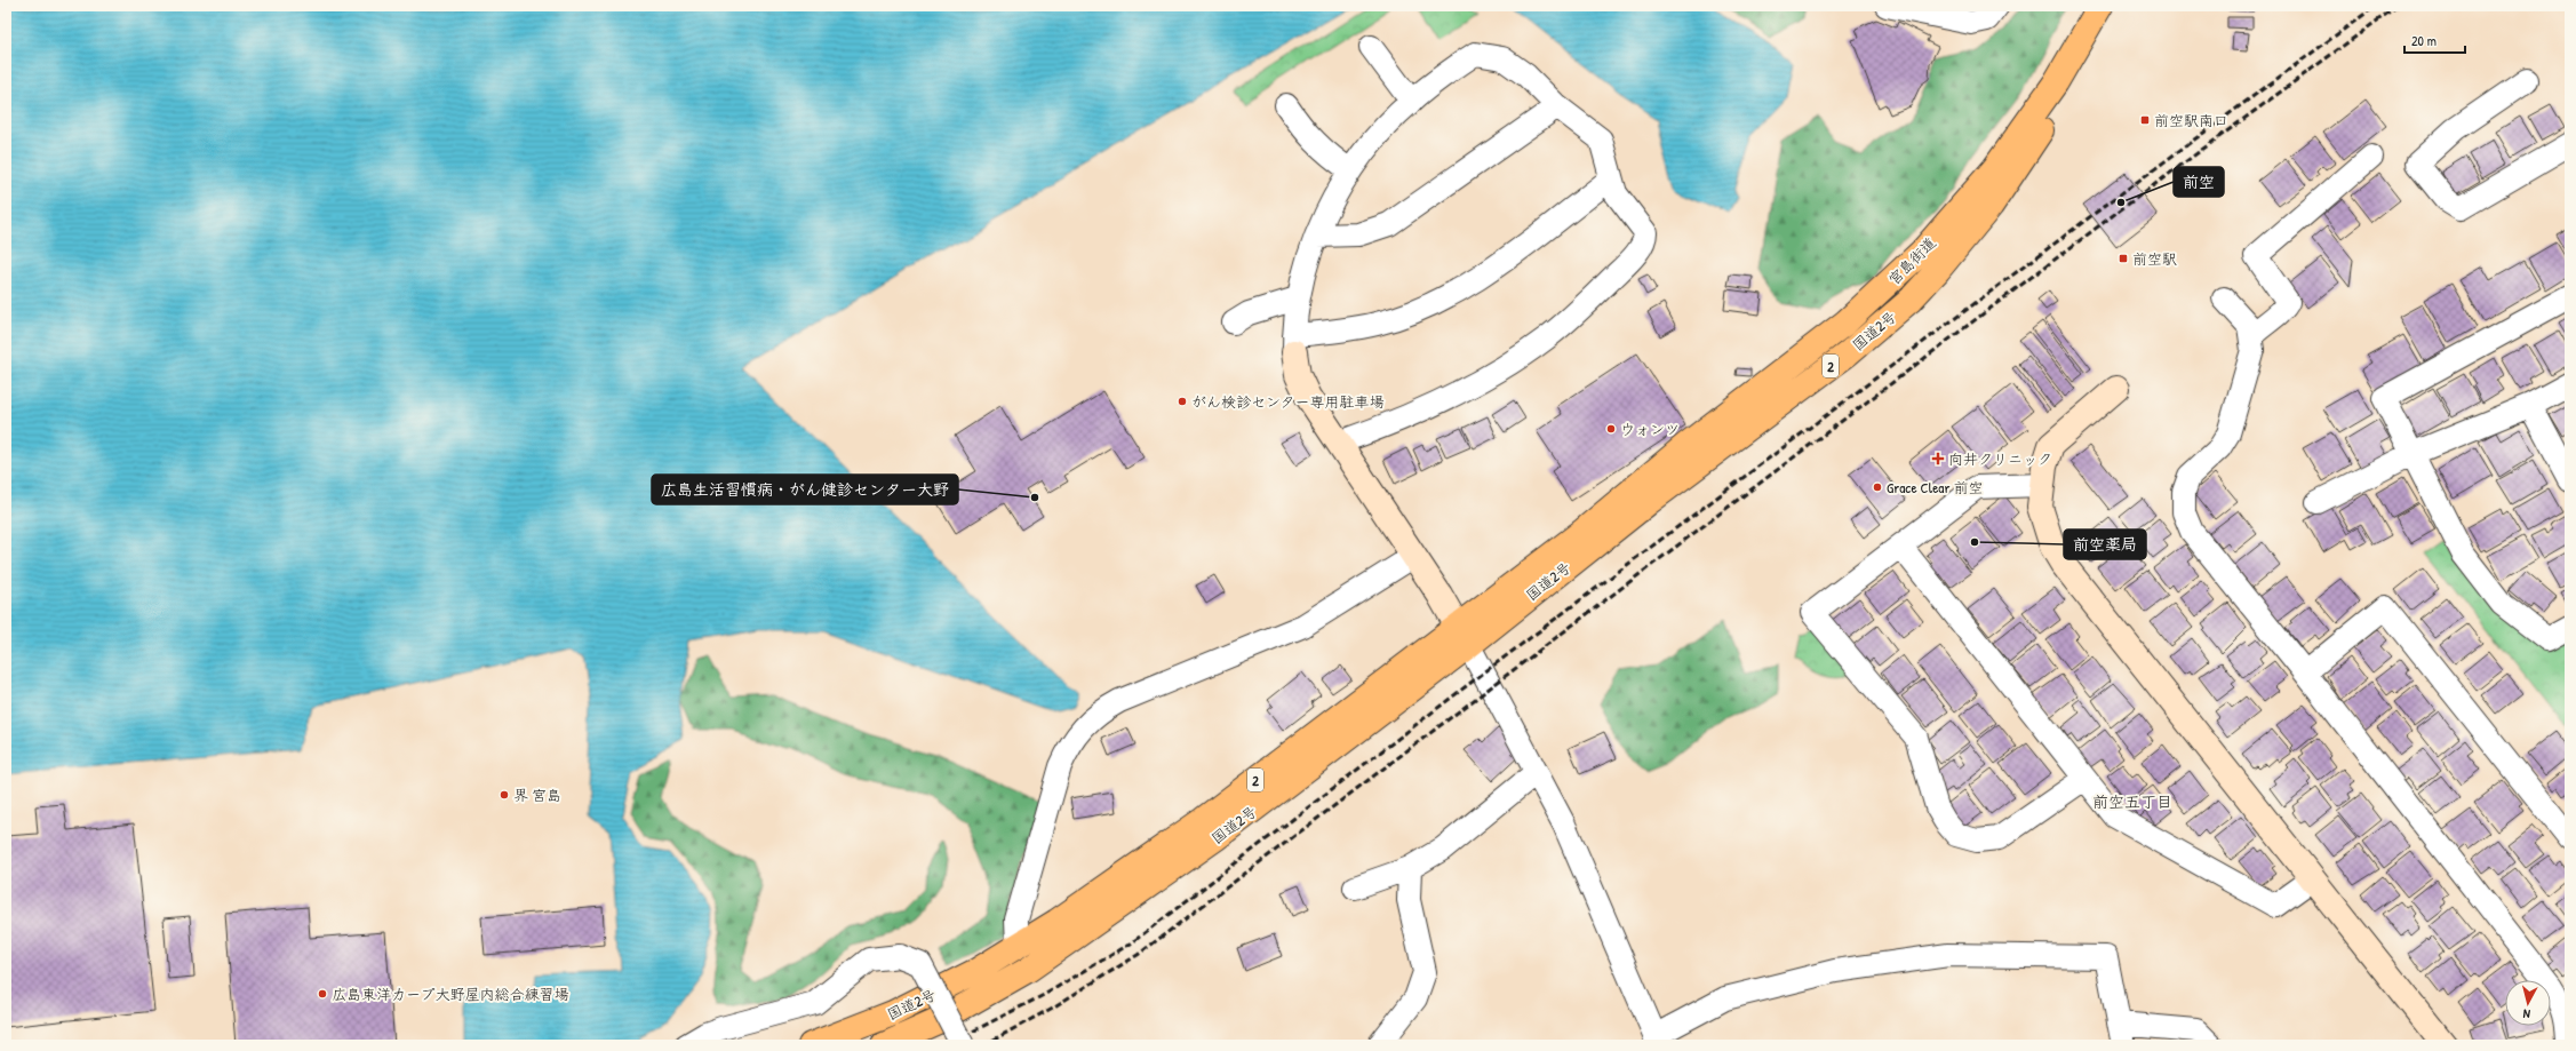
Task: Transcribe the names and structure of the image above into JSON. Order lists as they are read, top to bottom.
{
  "streets": {
    "highway": ["宮島街道", "国道2号", "2"]
  },
  "crossings": [
    ["宮島街道", "国道2号"]
  ],
  "districts": ["前空五丁目"],
  "places": {
    "transit": ["前空駅南口", "前空駅"],
    "other": [
      "前空",
      "がん検診センター専用駐車場",
      "ウォンツ",
      "Grace Clear 前空",
      "広島生活習慣病・がん健診センター大野",
      "前空薬局",
      "界 宮島",
      "広島東洋カープ大野屋内総合練習場"
    ],
    "health": ["向井クリニック"]
  },
  "scale_bar": "20 m",
  "north": "bottom"
}
